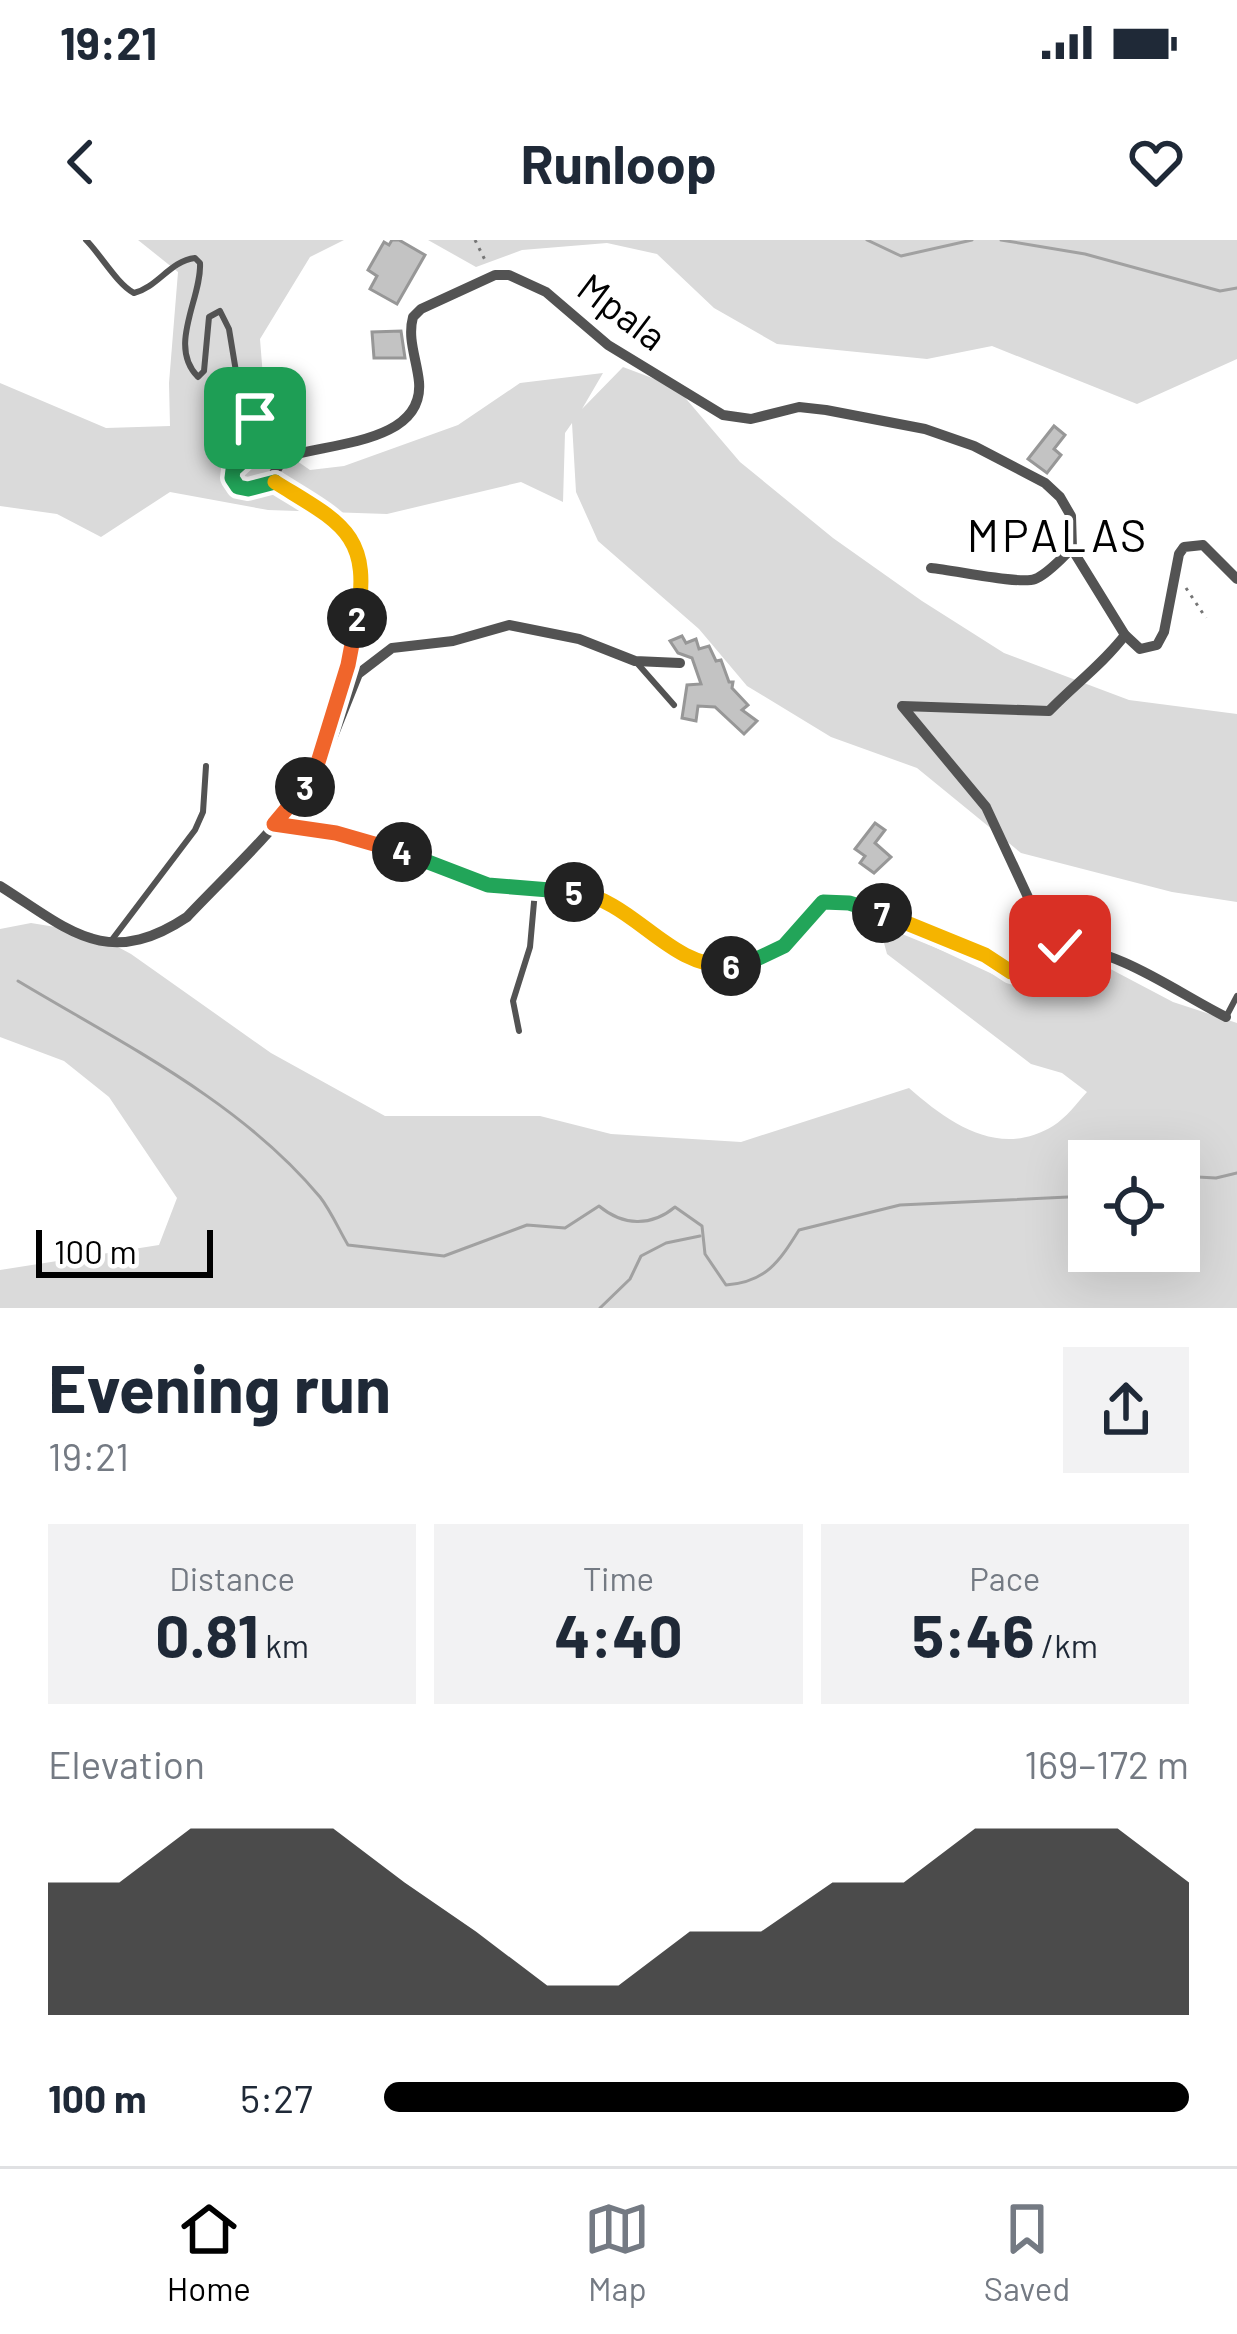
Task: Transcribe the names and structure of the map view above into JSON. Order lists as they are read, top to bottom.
{
  "streets": {
    "street": ["Mpala"]
  },
  "districts": ["MPALAS"],
  "scale_bar": "100 m",
  "page": {
    "status": "19:21",
    "header": "Runloop",
    "pins": [
      "2",
      "3",
      "4",
      "5",
      "7",
      "6"
    ],
    "scale": "100 m",
    "heading": ["Evening run", "19:21"],
    "stats": [
      ["Distance", "0.81 km"],
      ["Time", "4:40"],
      ["Pace", "5:46 /km"]
    ],
    "chart": ["Elevation", "169–172 m"],
    "list": [
      {
        "name": "100 m",
        "note": "5:27"
      }
    ],
    "tabs": ["Home", "Map", "Saved"]
  }
}
